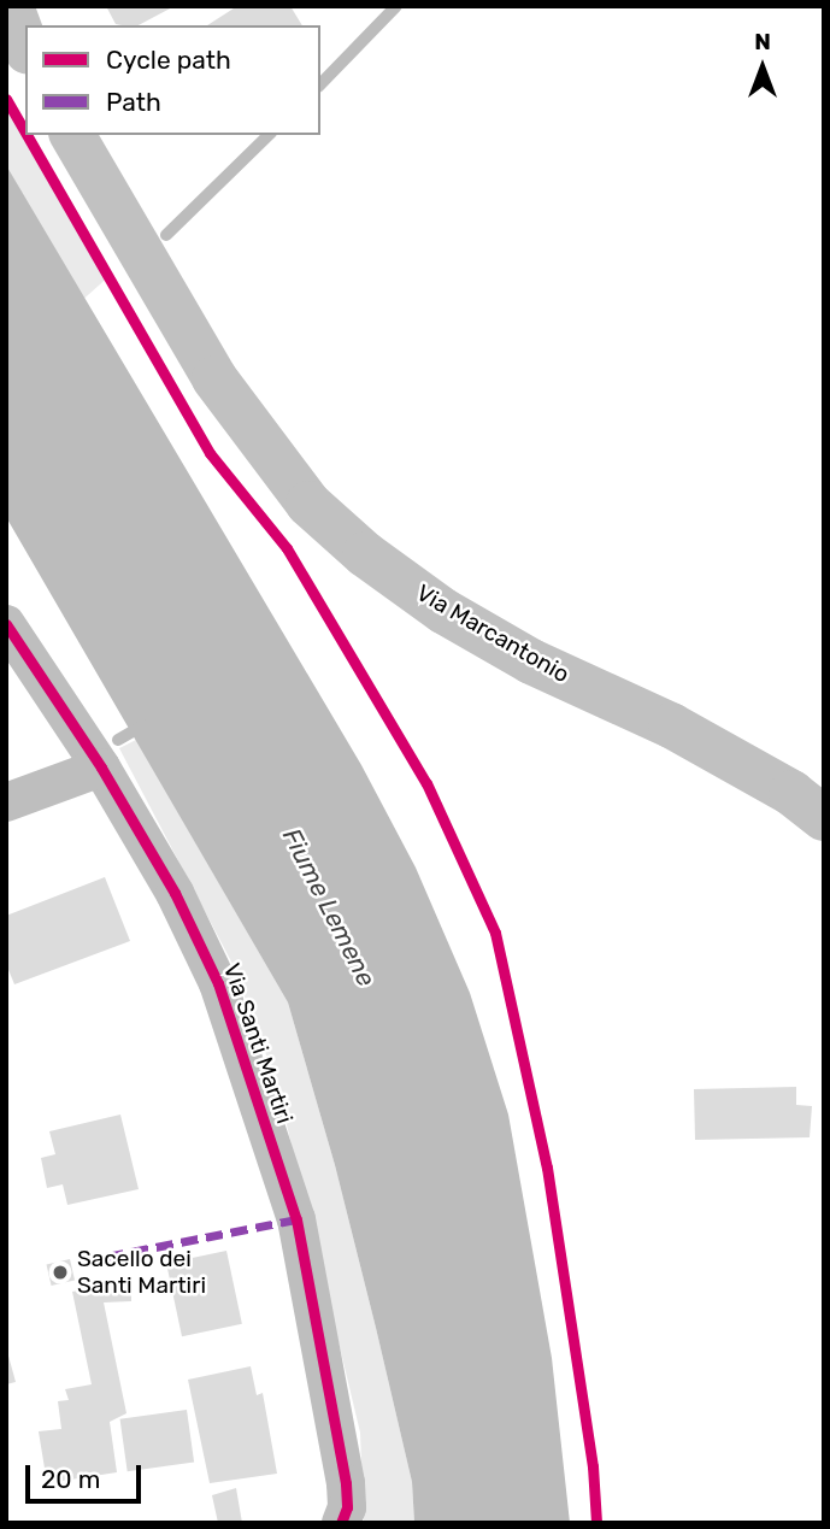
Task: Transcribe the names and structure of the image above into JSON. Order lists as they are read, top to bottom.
{
  "streets": {
    "main road": ["Via Marcantonio"],
    "street": ["Via Santi Martiri"]
  },
  "water": ["Fiume Lemene"],
  "places": ["Sacello dei Santi Martiri"],
  "legend": ["Cycle path", "Path"],
  "scale_bar": "20 m",
  "north": "top"
}
